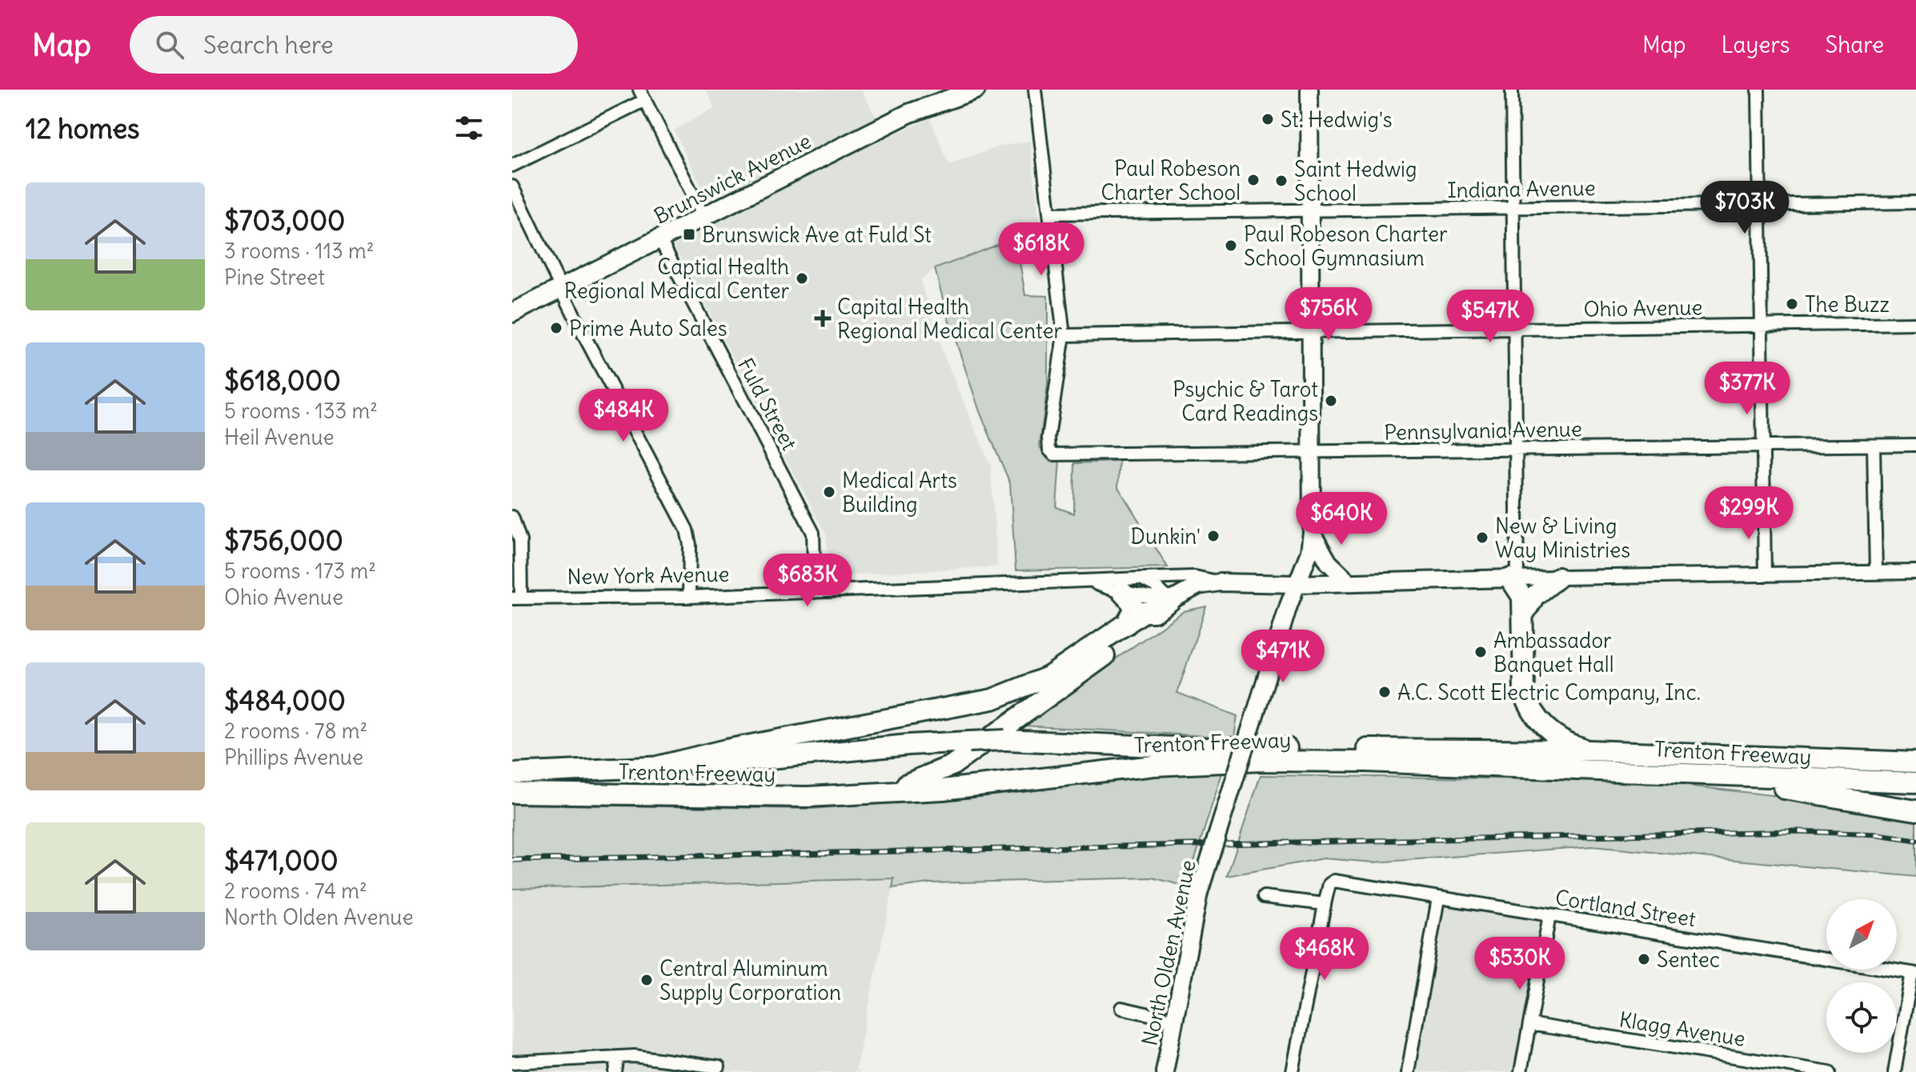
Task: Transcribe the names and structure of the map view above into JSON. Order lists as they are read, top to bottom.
{
  "streets": {
    "highway": ["Trenton Freeway"],
    "main road": ["Brunswick Avenue", "North Olden Avenue"],
    "street": [
      "Indiana Avenue",
      "Ohio Avenue",
      "Fuld Street",
      "Pennsylvania Avenue",
      "New York Avenue",
      "Cortland Street",
      "Klagg Avenue"
    ]
  },
  "crossings": [
    ["Brunswick Avenue", "Fuld Street"],
    ["Indiana Avenue", "North Olden Avenue"],
    ["Ohio Avenue", "Pennsylvania Avenue"],
    ["Ohio Avenue", "North Olden Avenue"],
    ["Fuld Street", "New York Avenue"],
    ["Pennsylvania Avenue", "North Olden Avenue"]
  ],
  "places": {
    "other": [
      "St. Hedwig's",
      "Paul Robeson Charter School",
      "Saint Hedwig School",
      "Paul Robeson Charter School Gymnasium",
      "Captial Health Regional Medical Center",
      "The Buzz",
      "Prime Auto Sales",
      "Psychic & Tarot Card Readings",
      "Medical Arts Building",
      "Dunkin'",
      "New & Living Way Ministries",
      "Ambassador Banquet Hall",
      "A.C. Scott Electric Company, Inc.",
      "Sentec",
      "Central Aluminum Supply Corporation"
    ],
    "transit": ["Brunswick Ave at Fuld St"],
    "health": ["Capital Health Regional Medical Center"]
  },
  "north": "top right",
  "page": {
    "header": "Map",
    "search": "Search here",
    "nav": ["Map", "Layers", "Share"],
    "heading": "12 homes",
    "list": [
      {
        "name": "$703,000",
        "note": "3 rooms · 113 m² · Pine Street"
      },
      {
        "name": "$618,000",
        "note": "5 rooms · 133 m² · Heil Avenue"
      },
      {
        "name": "$756,000",
        "note": "5 rooms · 173 m² · Ohio Avenue"
      },
      {
        "name": "$484,000",
        "note": "2 rooms · 78 m² · Phillips Avenue"
      },
      {
        "name": "$471,000",
        "note": "2 rooms · 74 m² · North Olden Avenue"
      }
    ],
    "price": [
      "$703K",
      "$618K",
      "$756K",
      "$547K",
      "$377K",
      "$484K",
      "$299K",
      "$640K",
      "$683K",
      "$471K",
      "$468K",
      "$530K"
    ]
  }
}
